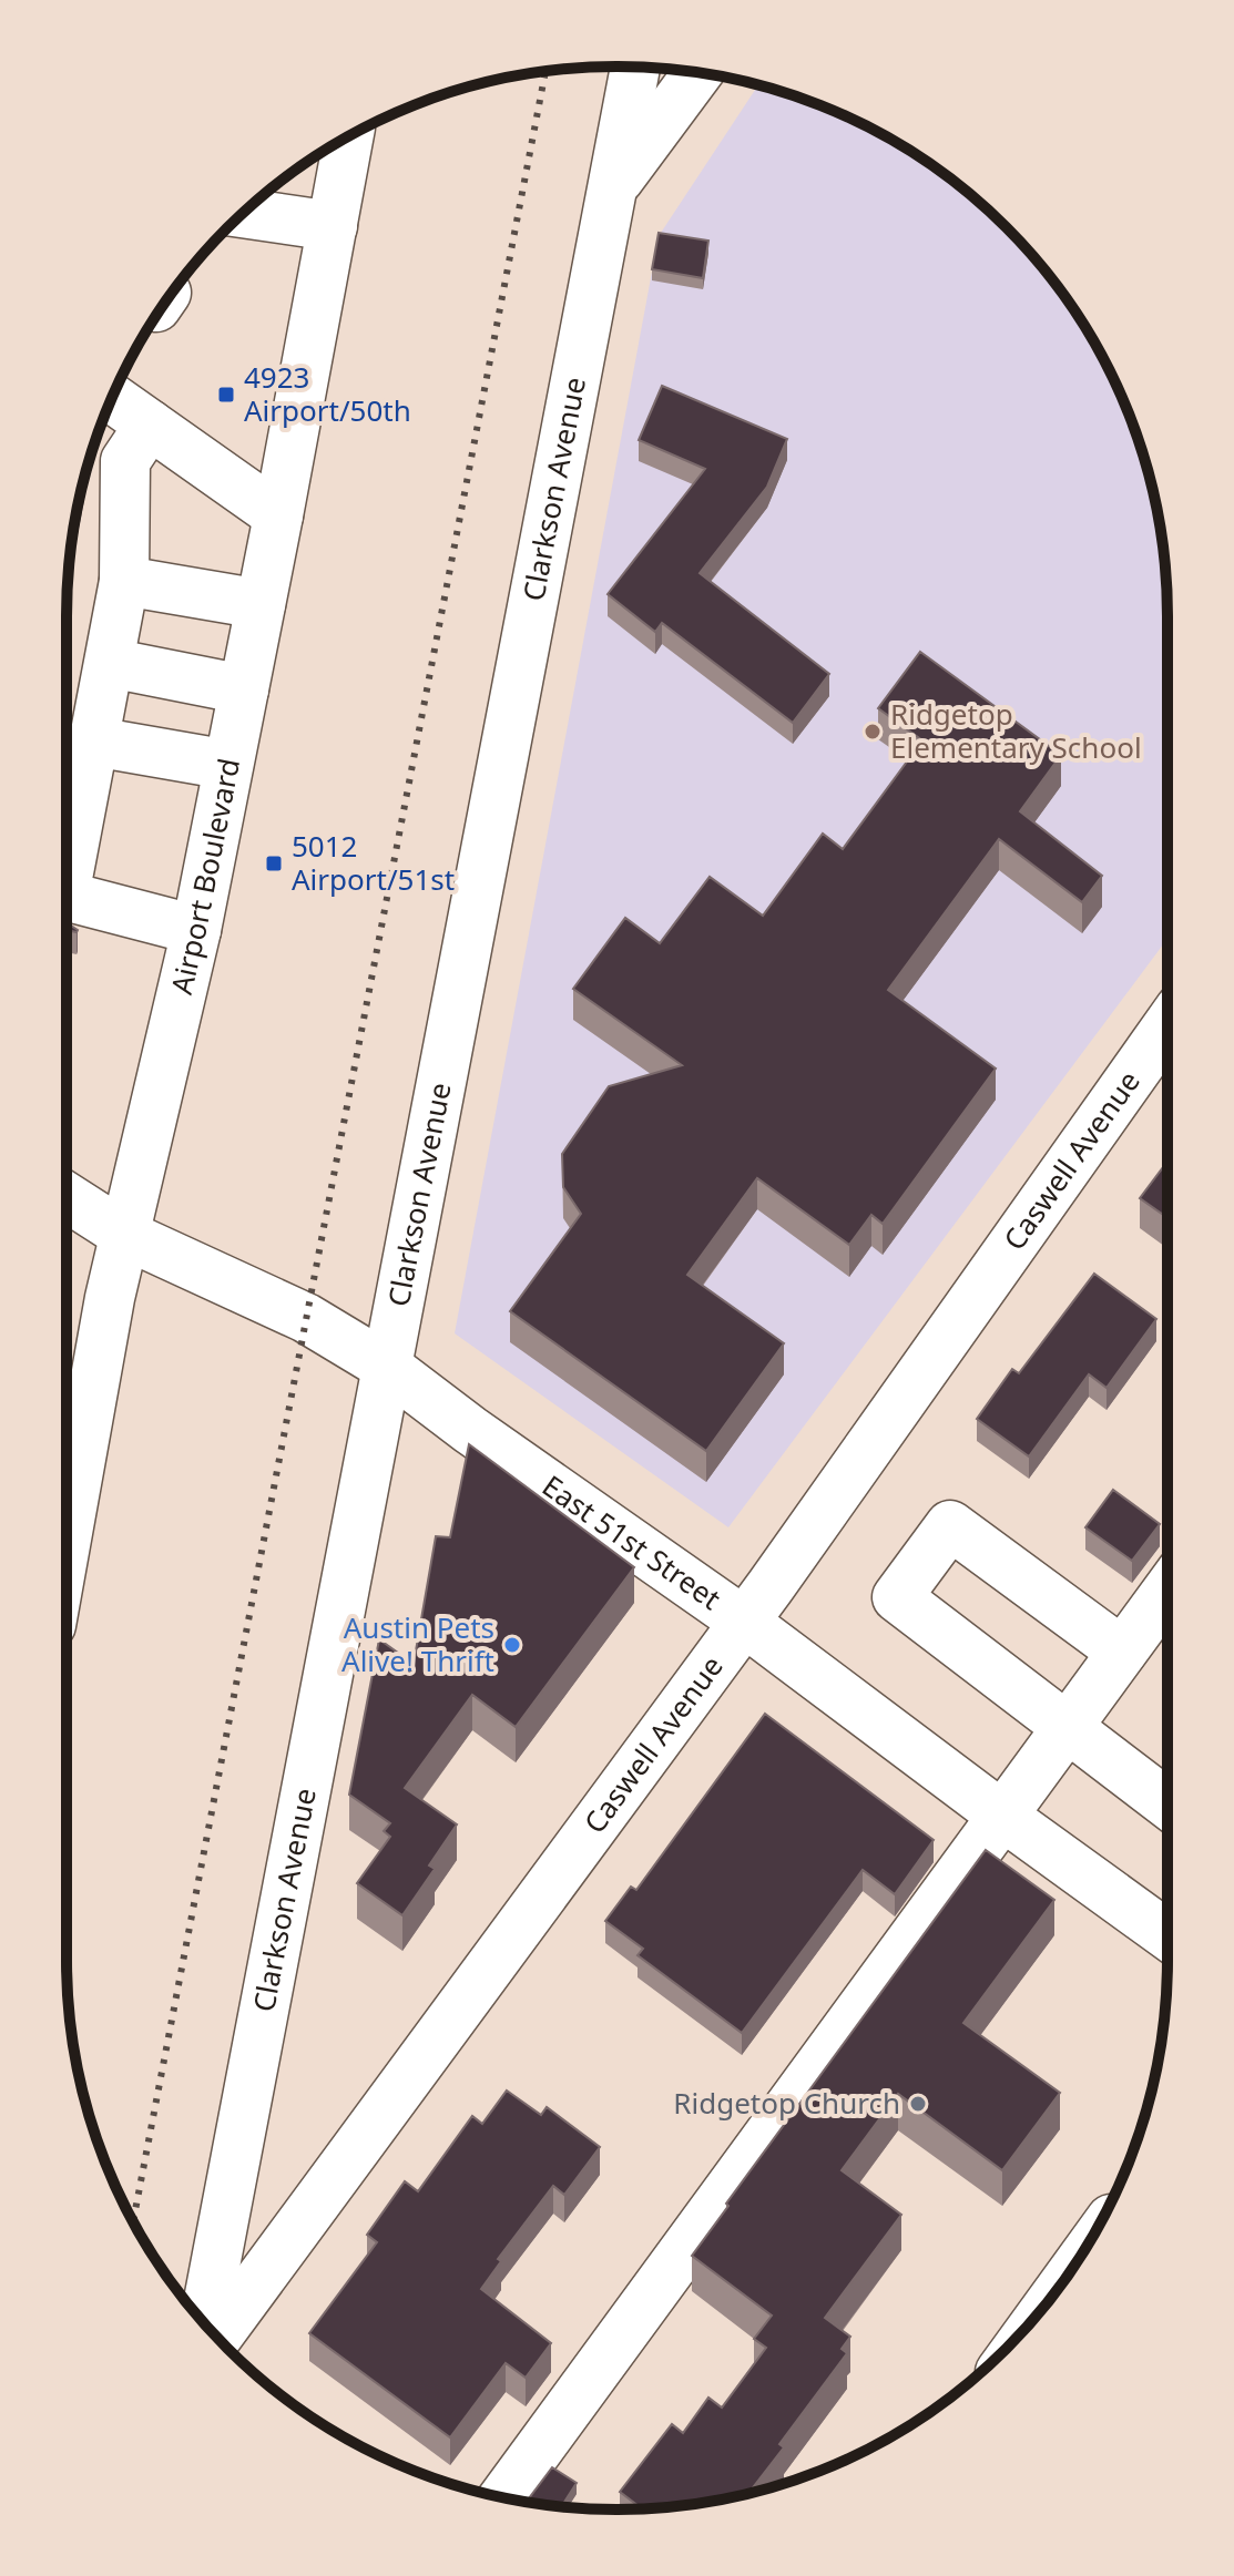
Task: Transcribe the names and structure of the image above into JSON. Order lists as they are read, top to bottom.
{
  "streets": {
    "street": [
      "Clarkson Avenue",
      "Airport Boulevard",
      "Caswell Avenue",
      "East 51st Street"
    ]
  },
  "crossings": [
    ["Clarkson Avenue", "East 51st Street"],
    ["Airport Boulevard", "East 51st Street"],
    ["Caswell Avenue", "East 51st Street"]
  ],
  "places": {
    "transit": ["4923 Airport/50th", "5012 Airport/51st"],
    "other": ["Ridgetop Elementary School", "Austin Pets Alive! Thrift", "Ridgetop Church"]
  }
}
